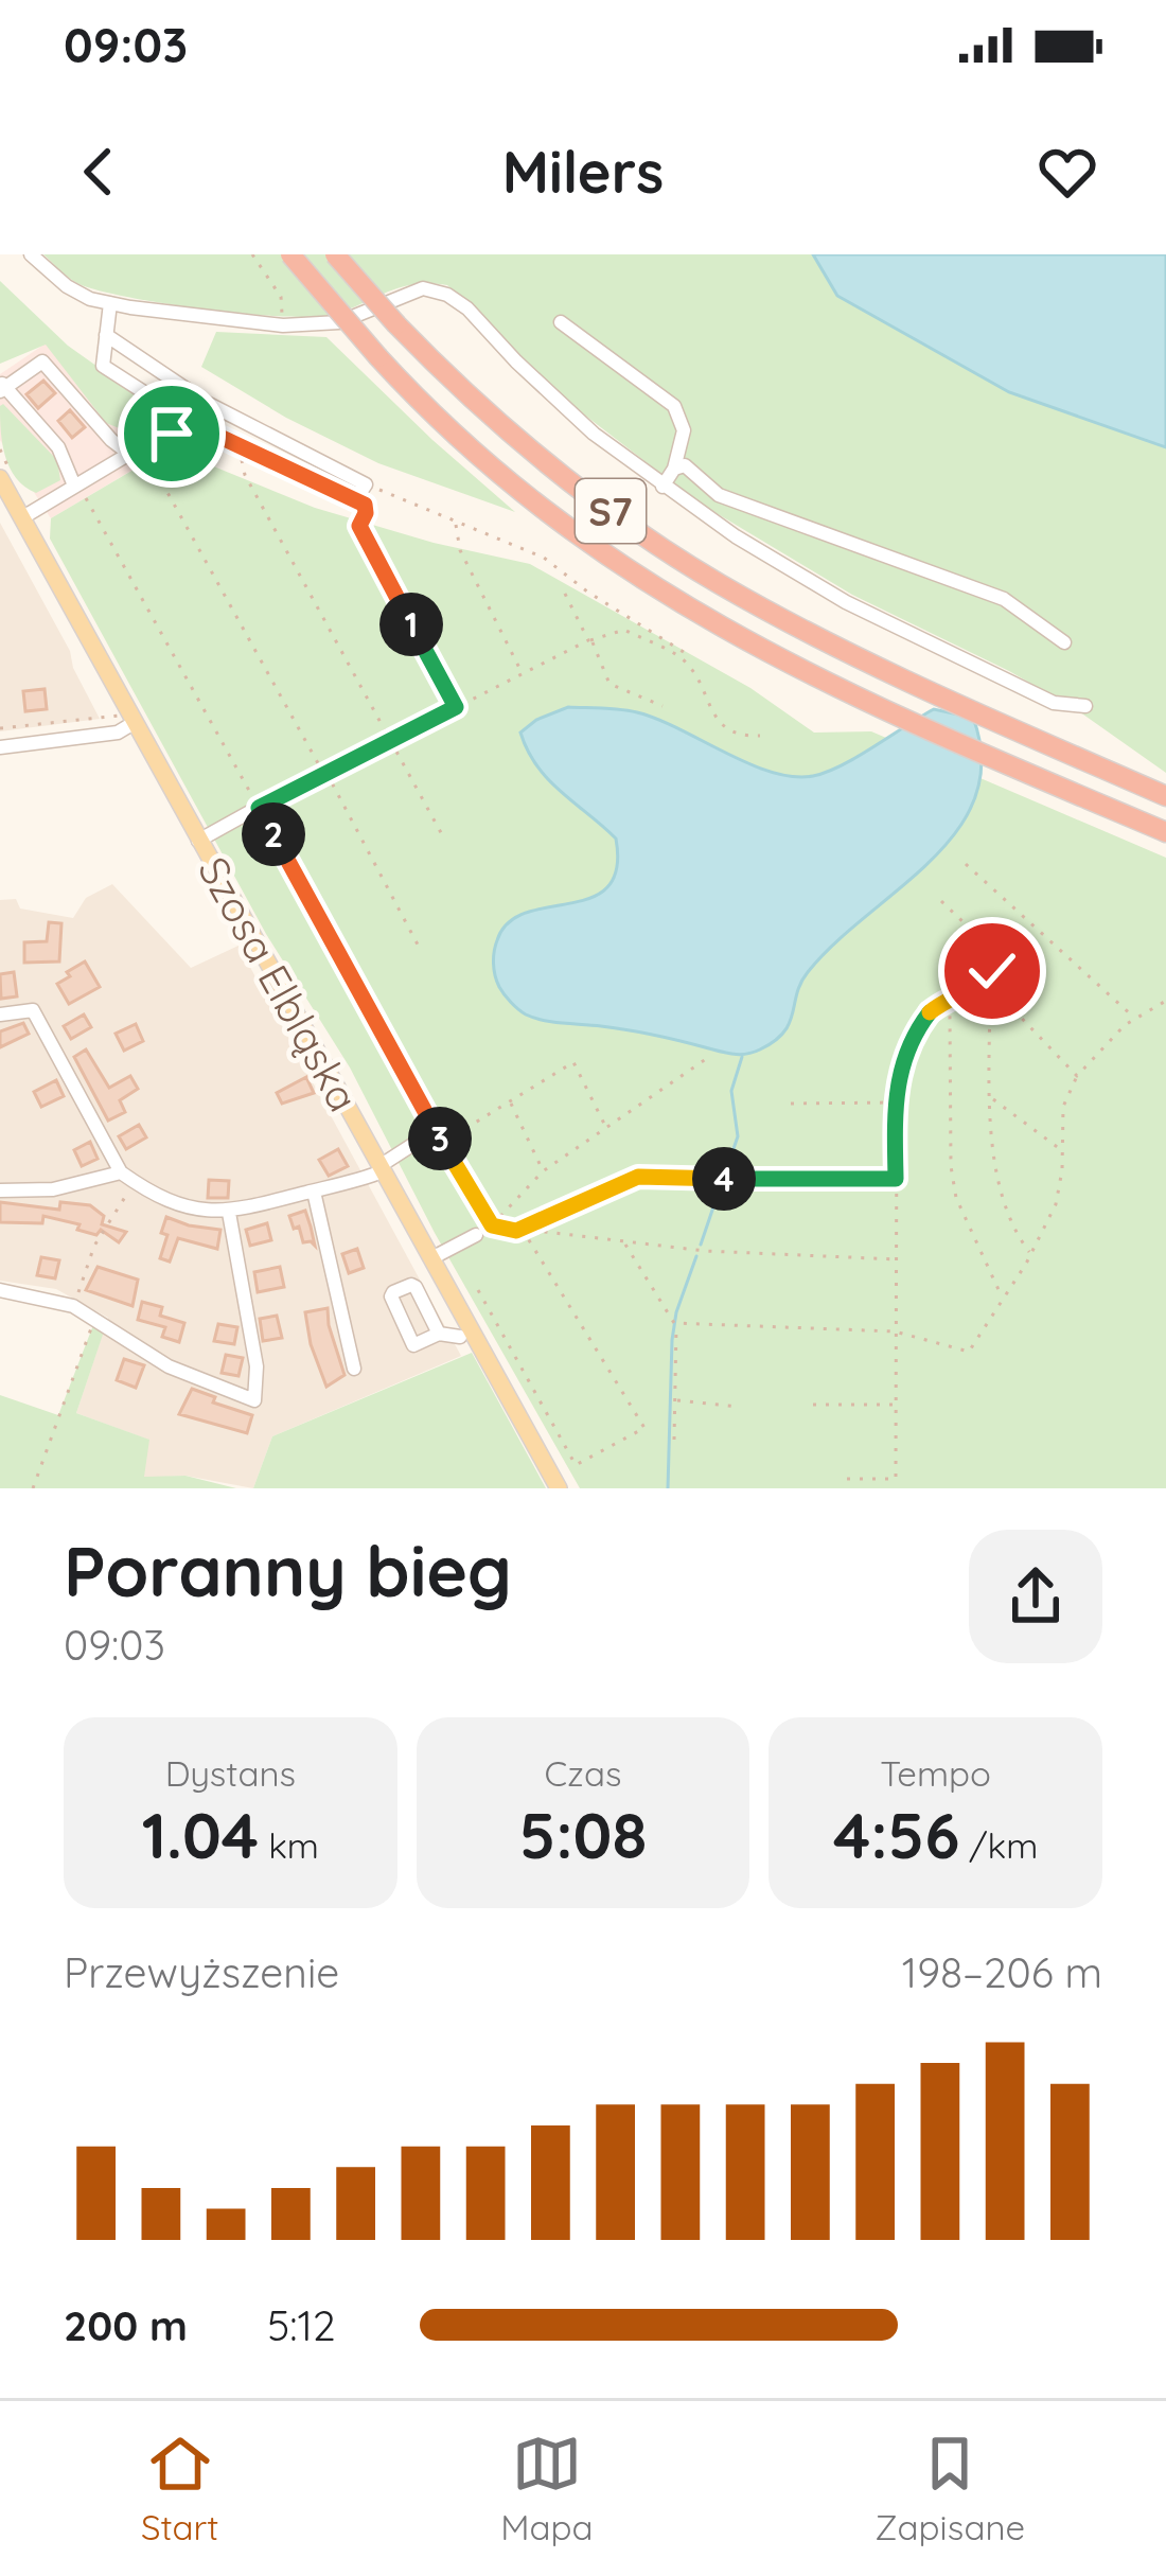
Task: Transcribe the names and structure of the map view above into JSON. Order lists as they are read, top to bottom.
{
  "streets": {
    "highway": ["S7"],
    "main road": ["Szosa Elbląska"]
  },
  "page": {
    "status": "09:03",
    "header": "Milers",
    "pins": [
      "1",
      "2",
      "3",
      "4"
    ],
    "heading": ["Poranny bieg", "09:03"],
    "stats": [
      ["Dystans", "1.04 km"],
      ["Czas", "5:08"],
      ["Tempo", "4:56 /km"]
    ],
    "chart": ["Przewyższenie", "198–206 m"],
    "list": [
      {
        "name": "200 m",
        "note": "5:12"
      }
    ],
    "tabs": ["Start", "Mapa", "Zapisane"]
  }
}
